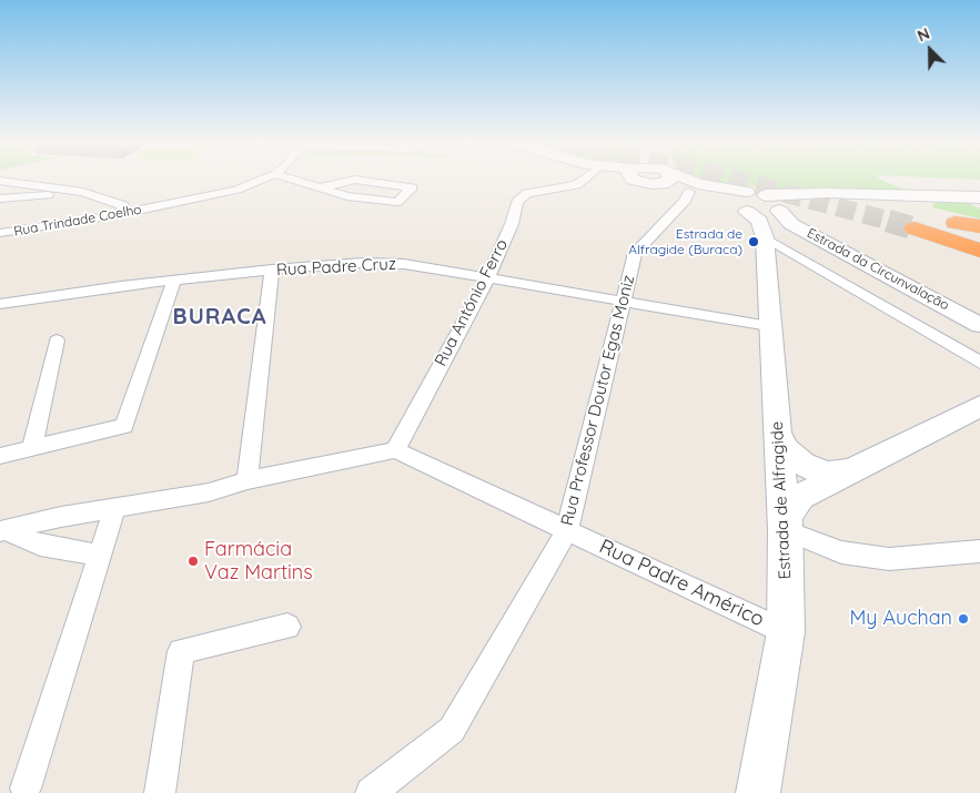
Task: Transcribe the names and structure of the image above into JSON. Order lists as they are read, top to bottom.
{
  "streets": {
    "street": [
      "Rua Trindade Coelho",
      "Rua Padre Cruz",
      "Estrada da Circunvalação",
      "Rua António Ferro",
      "Rua Professor Doutor Egas Moniz",
      "Estrada de Alfragide",
      "Rua Padre Américo"
    ]
  },
  "crossings": [
    ["Rua Padre Cruz", "Rua António Ferro"],
    ["Rua Padre Cruz", "Rua Professor Doutor Egas Moniz"],
    ["Rua Padre Cruz", "Estrada de Alfragide"],
    ["Rua António Ferro", "Rua Padre Américo"],
    ["Rua Professor Doutor Egas Moniz", "Rua Padre Américo"],
    ["Estrada de Alfragide", "Rua Padre Américo"]
  ],
  "districts": ["BURACA"],
  "places": ["Estrada de Alfragide (Buraca)", "Farmácia Vaz Martins", "My Auchan"],
  "north": "top left"
}
